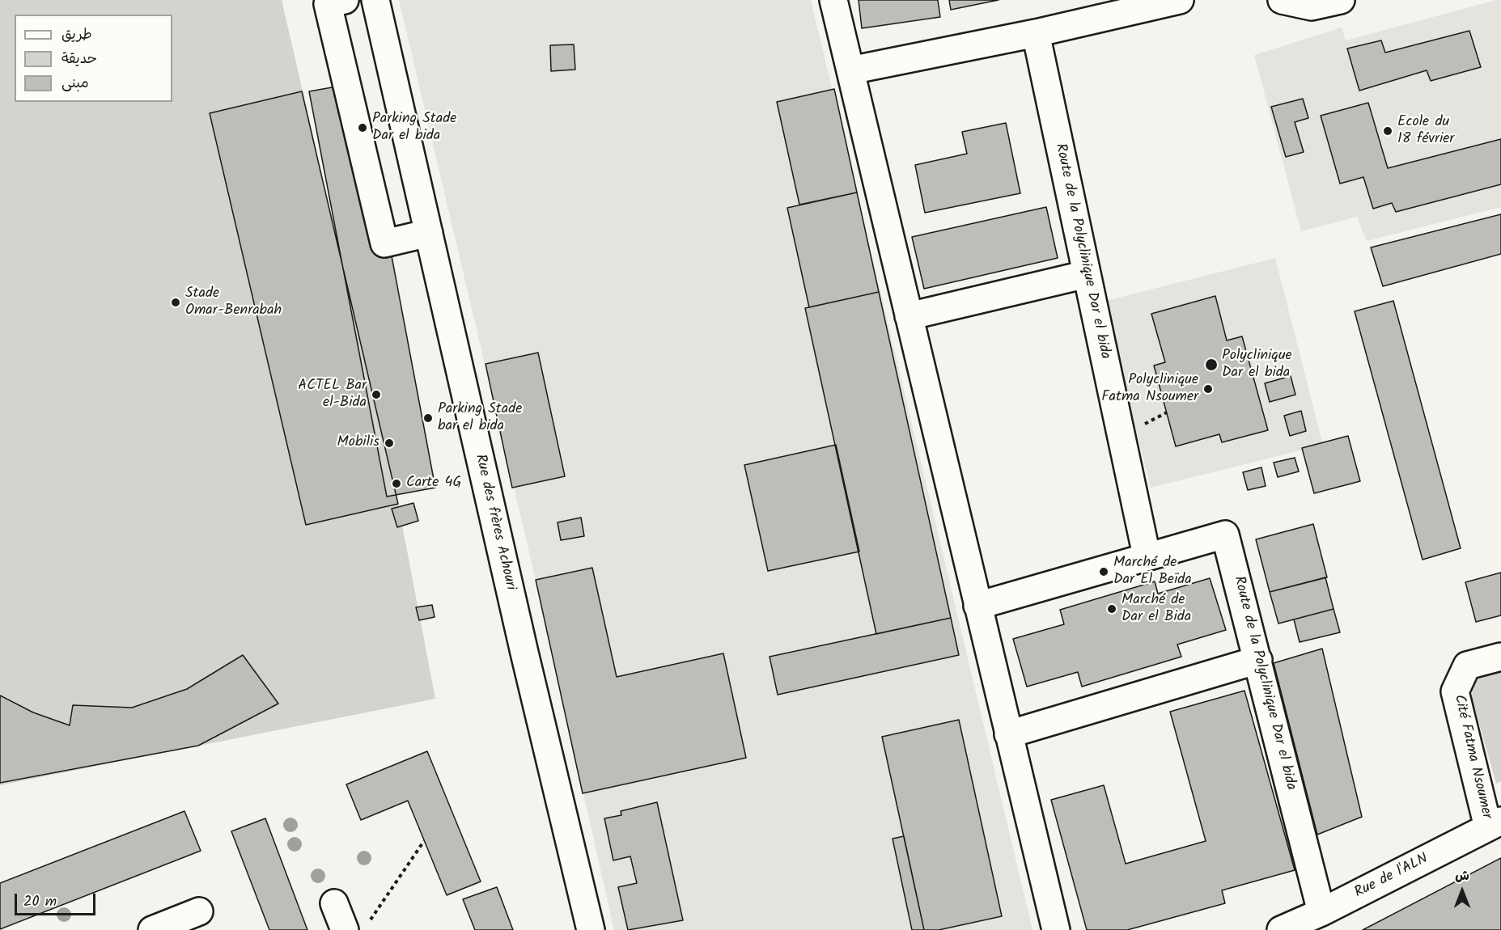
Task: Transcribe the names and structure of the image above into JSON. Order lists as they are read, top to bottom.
{
  "streets": {
    "street": [
      "Route de la Polyclinique Dar el bida",
      "Rue des frères Achouri",
      "Cité Fatma Nsoumer",
      "Rue de l'ALN"
    ]
  },
  "crossings": [
    ["Route de la Polyclinique Dar el bida", "Rue de l'ALN"],
    ["Cité Fatma Nsoumer", "Rue de l'ALN"]
  ],
  "places": [
    "Parking Stade Dar el bida",
    "Ecole du 18 février",
    "Stade Omar-Benrabah",
    "Polyclinique Dar el bida",
    "Polyclinique Fatma Nsoumer",
    "ACTEL Bar el-Bida",
    "Parking Stade bar el bida",
    "Mobilis",
    "Carte 4G",
    "Marché de Dar El Beïda",
    "Marché de Dar el Bida"
  ],
  "legend": ["طريق", "حديقة", "مبنى"],
  "scale_bar": "20 m",
  "north": "top"
}
